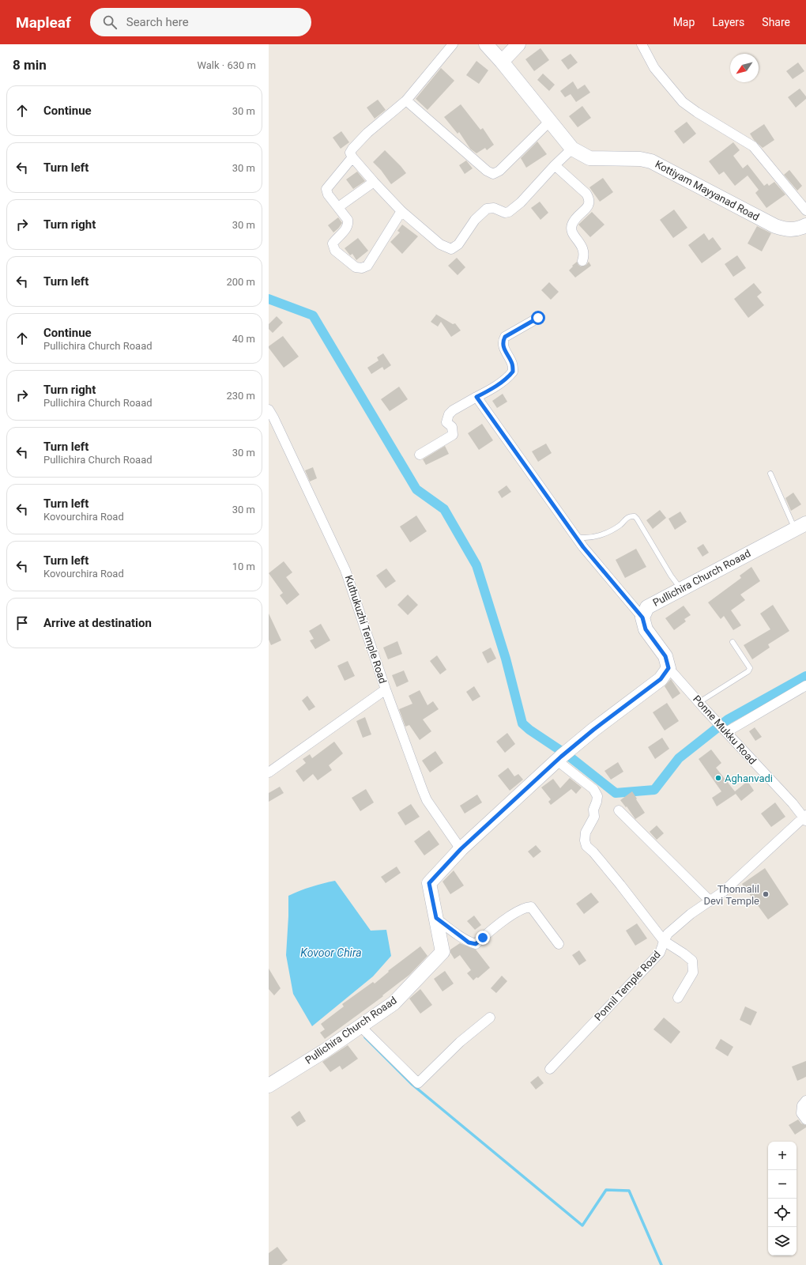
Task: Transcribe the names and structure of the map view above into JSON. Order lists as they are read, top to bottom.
{
  "streets": {
    "main road": ["Kottiyam Mayyanad Road", "Pullichira Church Roaad"],
    "street": ["Kuthukuzhi Temple Road", "Ponne Mukku Road", "Ponnil Temple Road"]
  },
  "crossings": [
    ["Pullichira Church Roaad", "Kuthukuzhi Temple Road"],
    ["Pullichira Church Roaad", "Ponne Mukku Road"],
    ["Ponne Mukku Road", "Ponnil Temple Road"]
  ],
  "water": ["Kovoor Chira"],
  "places": ["Aghanvadi", "Thonnalil Devi Temple"],
  "north": "bottom left",
  "page": {
    "header": "Mapleaf",
    "search": "Search here",
    "nav": ["Map", "Layers", "Share"],
    "heading": ["8 min", "Walk · 630 m"],
    "list": [
      ["Continue", "30 m"],
      ["Turn left", "30 m"],
      ["Turn right", "30 m"],
      ["Turn left", "200 m"],
      ["Continue", "Pullichira Church Roaad", "40 m"],
      ["Turn right", "Pullichira Church Roaad", "230 m"],
      ["Turn left", "Pullichira Church Roaad", "30 m"],
      ["Turn left", "Kovourchira Road", "30 m"],
      ["Turn left", "Kovourchira Road", "10 m"],
      "Arrive at destination"
    ],
    "map_buttons": ["+", "−"]
  }
}
